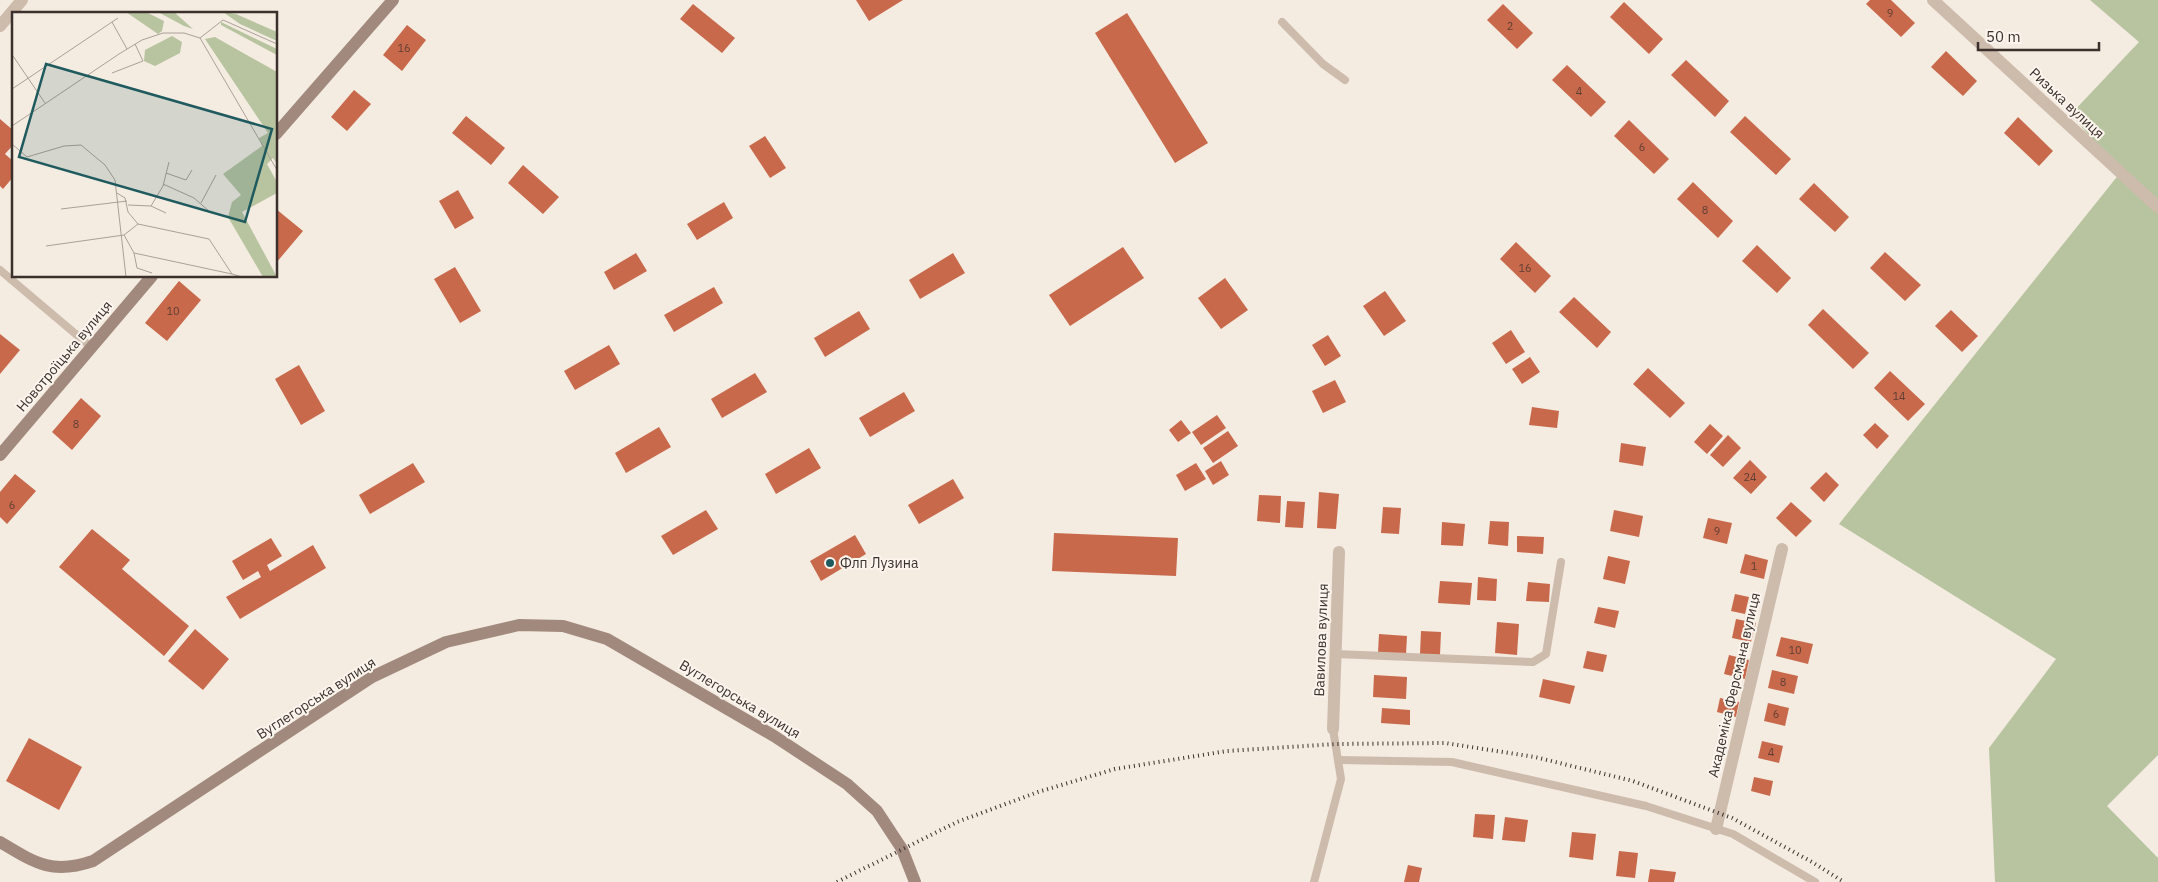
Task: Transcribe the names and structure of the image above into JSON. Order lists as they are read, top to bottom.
{
  "streets": {
    "main road": ["Новотроїцька вулиця", "Вуглегорська вулиця"],
    "street": ["Ризька вулиця", "Вавилова вулиця", "Академіка Ферсмана вулиця"]
  },
  "places": ["Флп Лузина"],
  "house_numbers": [
    "9",
    "2",
    "16",
    "4",
    "6",
    "8",
    "16",
    "10",
    "14",
    "8",
    "24",
    "6",
    "9",
    "1",
    "10",
    "8",
    "6",
    "4"
  ],
  "scale_bar": "50 m"
}
